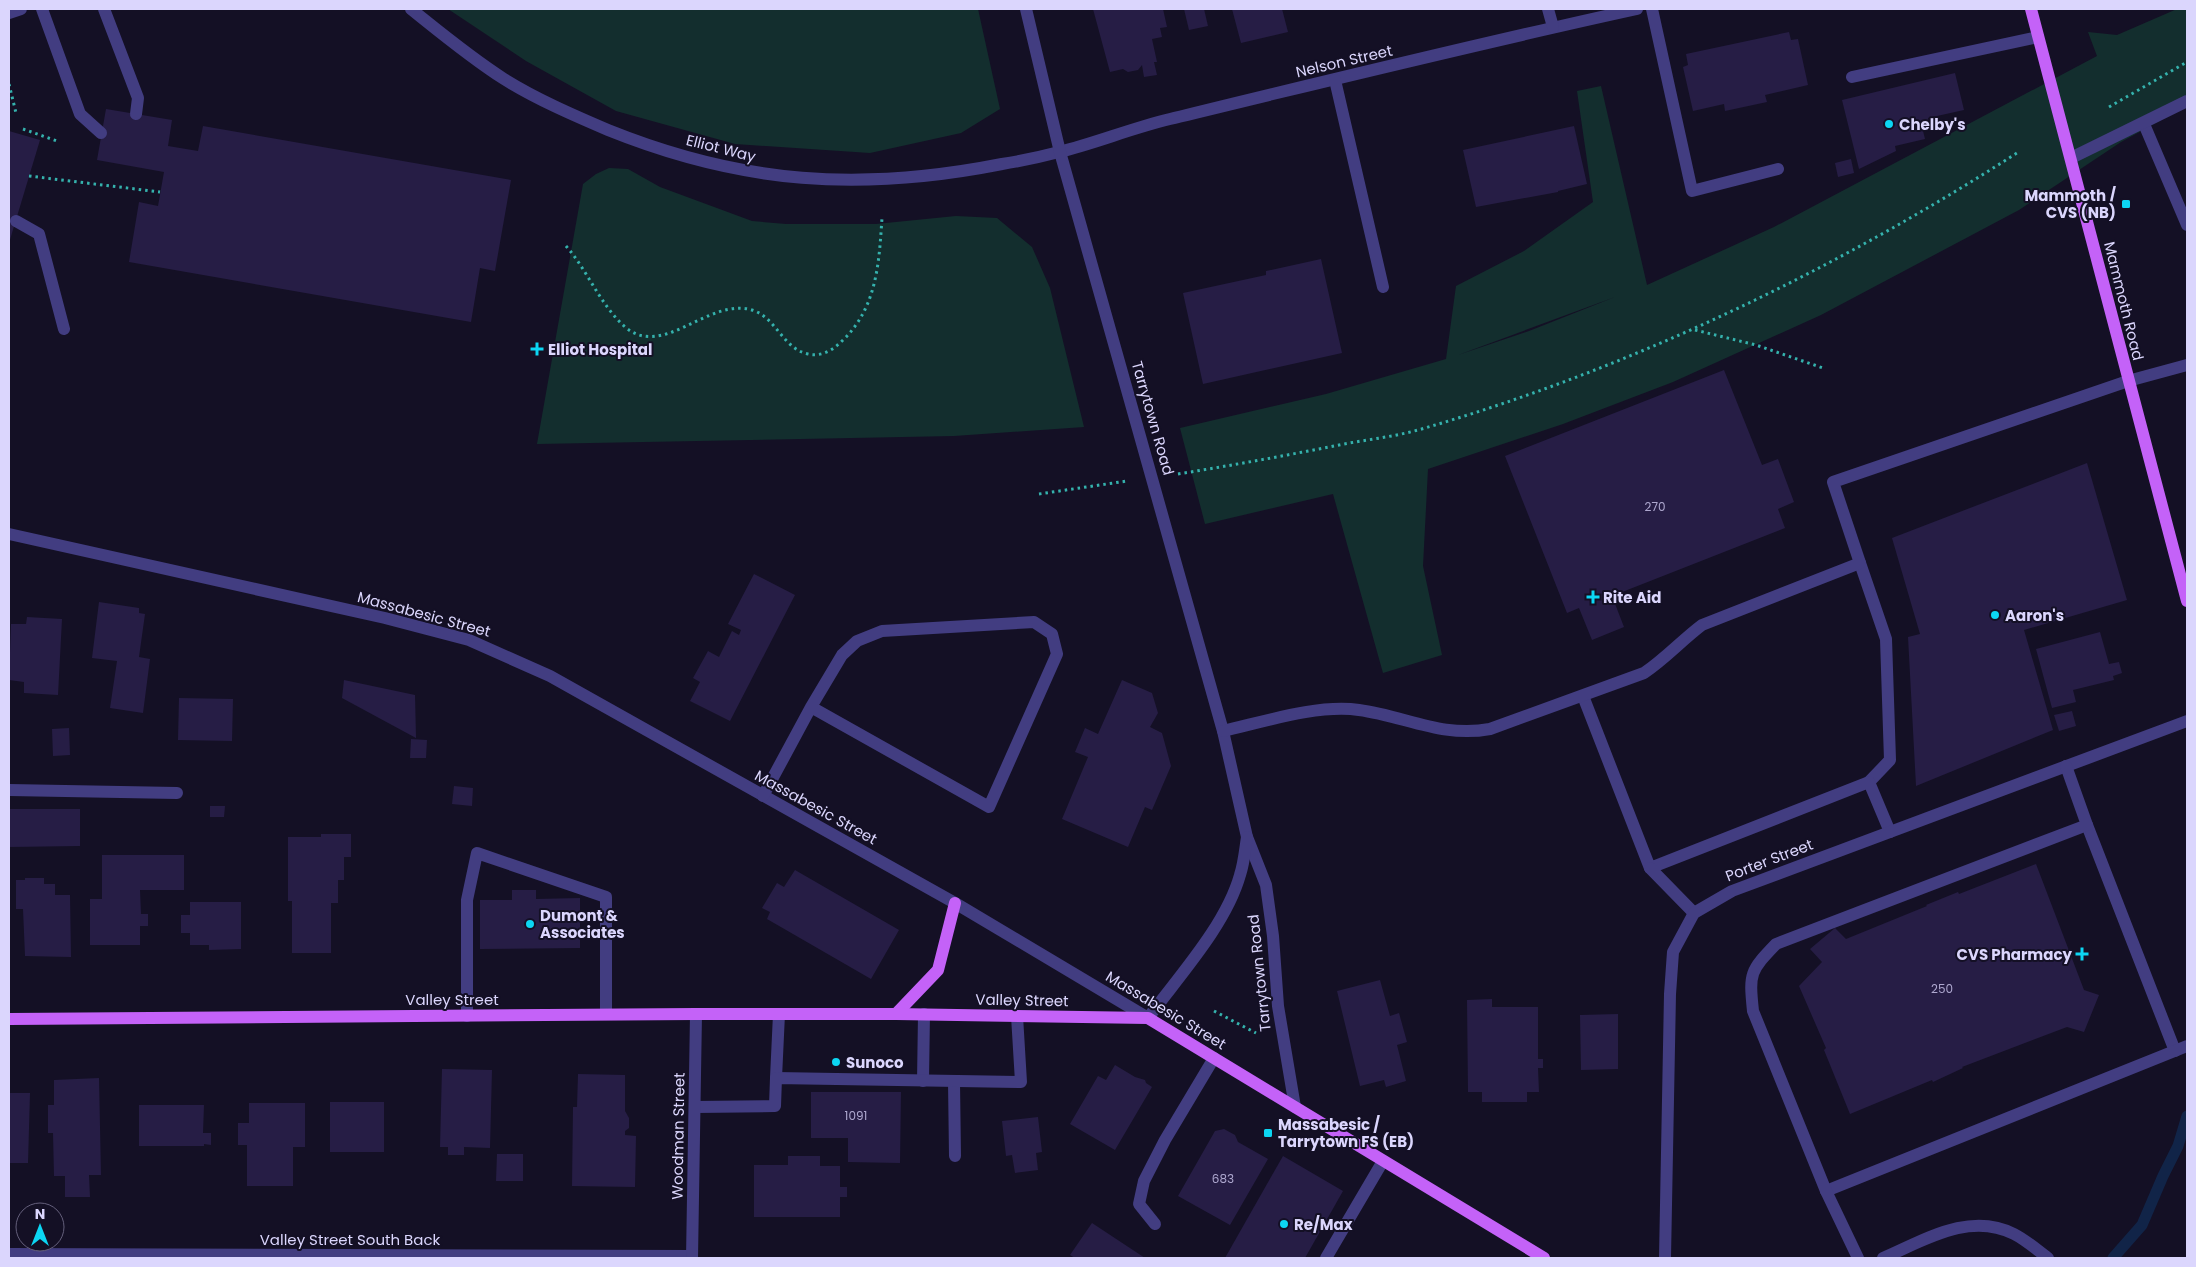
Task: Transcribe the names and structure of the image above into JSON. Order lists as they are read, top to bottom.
{
  "streets": {
    "main road": ["Mammoth Road", "Massabesic Street", "Valley Street"],
    "street": [
      "Nelson Street",
      "Elliot Way",
      "Tarrytown Road",
      "Porter Street",
      "Woodman Street",
      "Valley Street South Back"
    ]
  },
  "crossings": [
    ["Nelson Street", "Elliot Way"],
    ["Nelson Street", "Tarrytown Road"],
    ["Elliot Way", "Tarrytown Road"],
    ["Tarrytown Road", "Massabesic Street"],
    ["Tarrytown Road", "Valley Street"],
    ["Massabesic Street", "Valley Street"],
    ["Valley Street", "Woodman Street"],
    ["Woodman Street", "Valley Street South Back"]
  ],
  "places": {
    "other": [
      "Chelby's",
      "Aaron's",
      "Dumont & Associates",
      "Sunoco",
      "Re/Max"
    ],
    "transit": ["Mammoth / CVS (NB)", "Massabesic / Tarrytown FS (EB)"],
    "health": ["Elliot Hospital", "Rite Aid", "CVS Pharmacy"]
  },
  "house_numbers": [
    "270",
    "250",
    "1091",
    "683"
  ],
  "north": "top"
}
